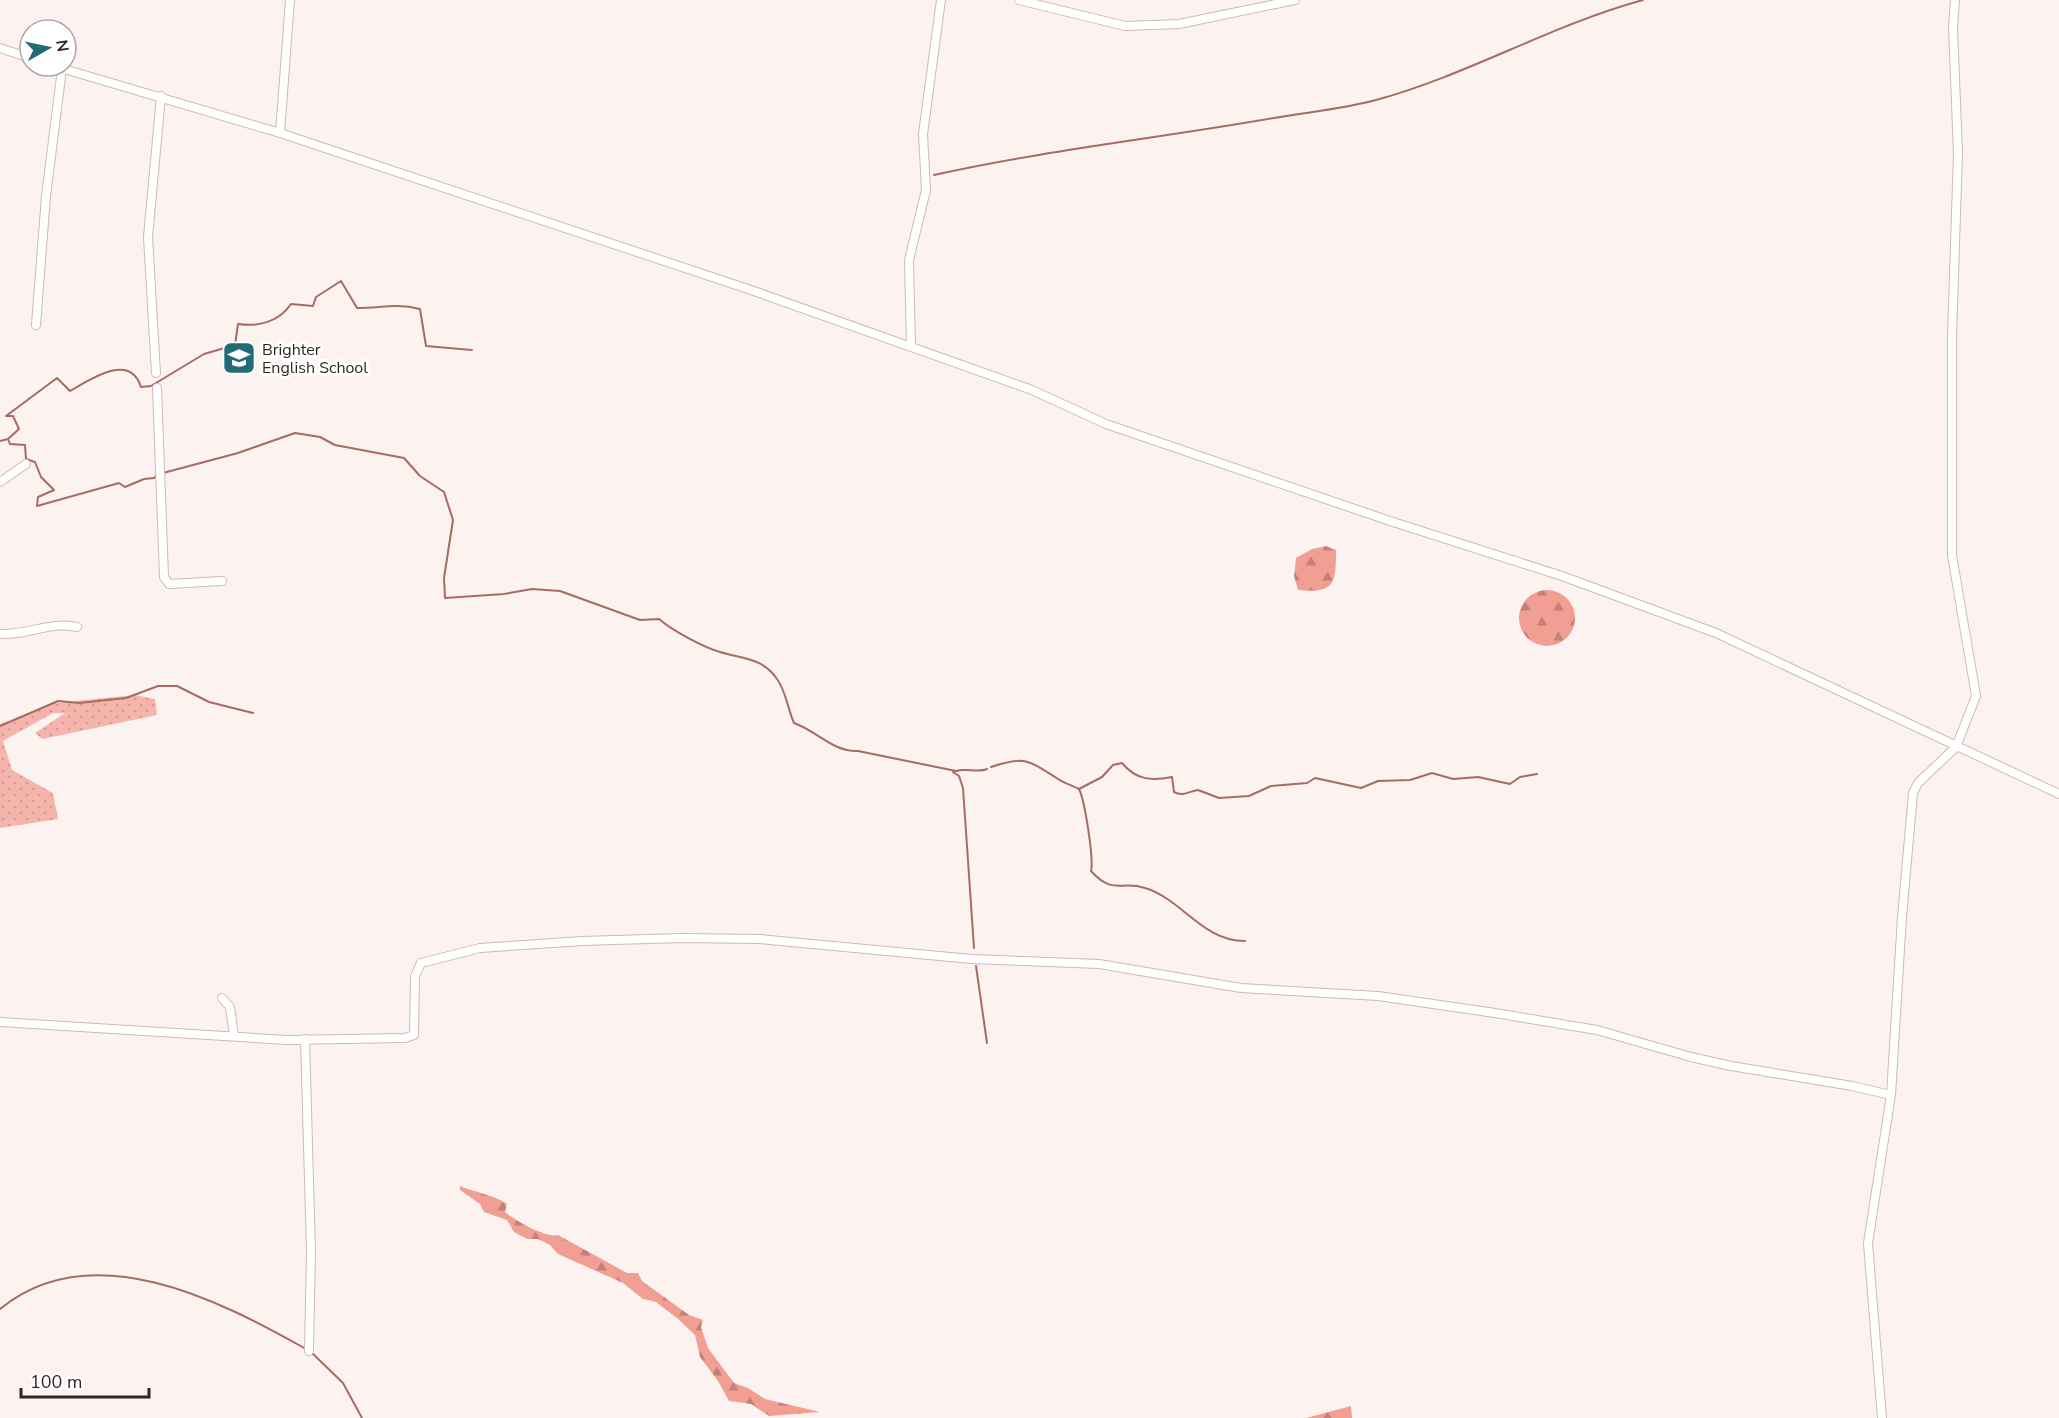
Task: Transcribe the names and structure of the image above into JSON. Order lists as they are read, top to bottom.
{
  "places": {
    "school or university": ["Brighter English School"]
  },
  "scale_bar": "100 m",
  "north": "right"
}
